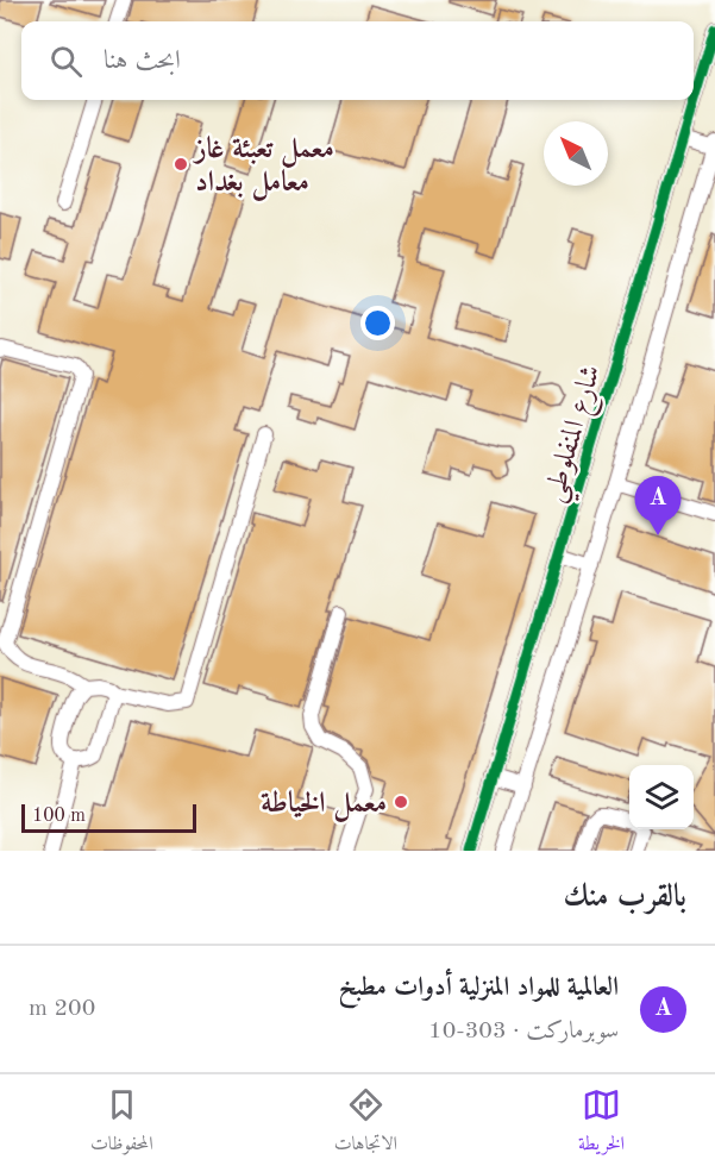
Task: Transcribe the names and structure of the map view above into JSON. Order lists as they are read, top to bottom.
{
  "streets": {
    "street": ["شارع المنفلوطي"]
  },
  "places": ["معمل تعبئة غاز معامل بغداد", "معمل الخياطة"],
  "scale_bar": "100 m",
  "north": "top left",
  "page": {
    "search": "ابحث هنا",
    "pins": "A",
    "scale": "100 m",
    "heading": "بالقرب منك",
    "list": [
      {
        "mark": "A",
        "name": "العالمية للمواد المنزلية أدوات مطبخ",
        "note": "سوبرماركت · 303-10",
        "value": "200 m"
      }
    ],
    "nav": ["الخريطة", "الاتجاهات", "المحفوظات"]
  }
}
